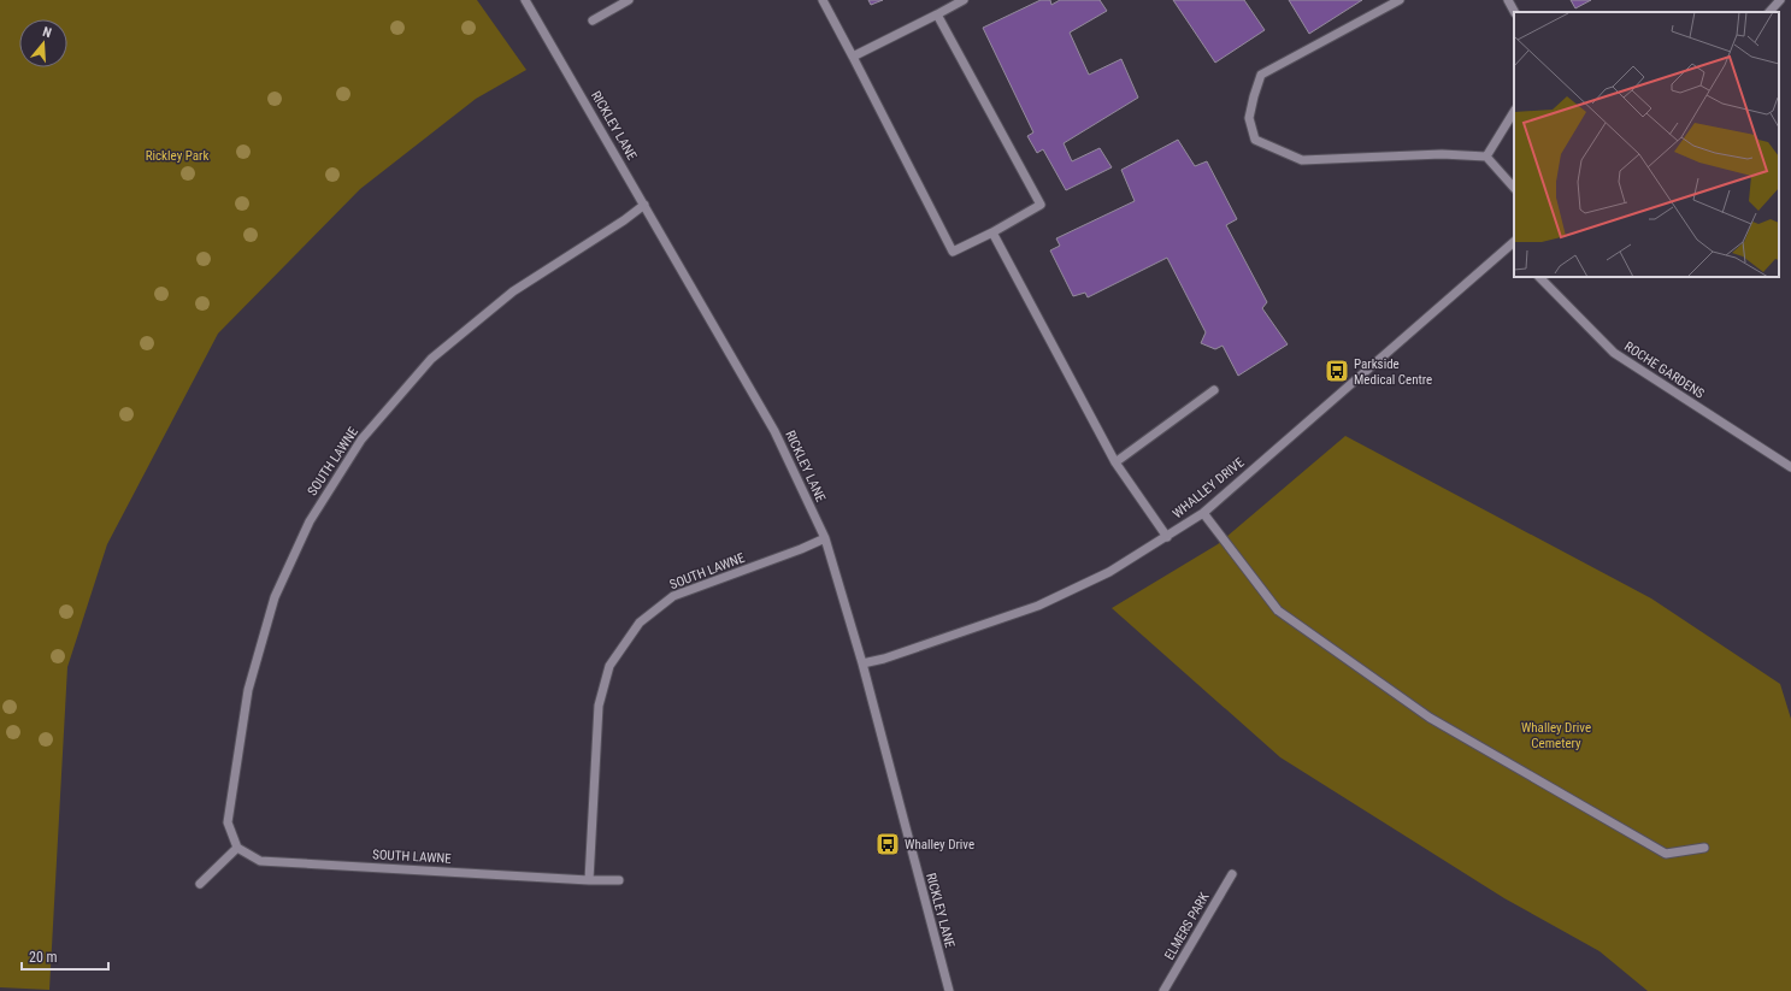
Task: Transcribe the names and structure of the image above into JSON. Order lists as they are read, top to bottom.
{
  "streets": {
    "street": [
      "RICKLEY LANE",
      "ROCHE GARDENS",
      "SOUTH LAWNE",
      "WHALLEY DRIVE",
      "ELMERS PARK"
    ]
  },
  "crossings": [
    ["RICKLEY LANE", "SOUTH LAWNE"],
    ["RICKLEY LANE", "WHALLEY DRIVE"]
  ],
  "parks": ["Rickley Park", "Whalley Drive Cemetery"],
  "places": {
    "bus stop": ["Parkside Medical Centre", "Whalley Drive"]
  },
  "scale_bar": "20 m",
  "north": "top"
}
